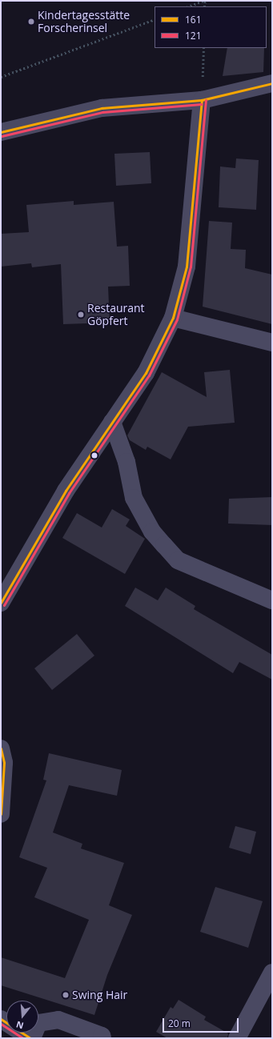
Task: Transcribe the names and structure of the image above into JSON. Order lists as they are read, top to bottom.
{
  "places": ["Kindertagesstätte Forscherinsel", "Restaurant Göpfert", "Swing Hair"],
  "lines": ["transit line 161", "transit line 121"],
  "legend": ["161", "121"],
  "scale_bar": "20 m",
  "north": "bottom"
}
